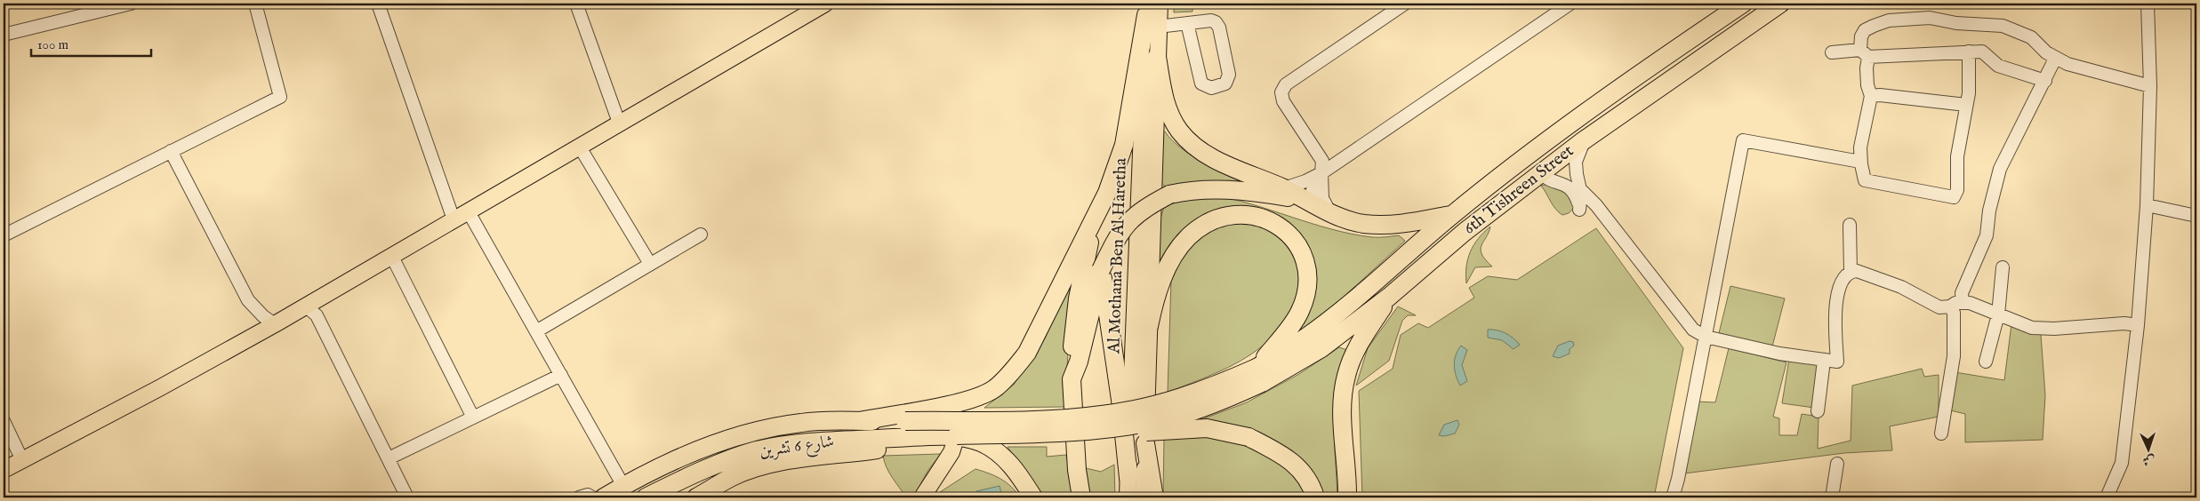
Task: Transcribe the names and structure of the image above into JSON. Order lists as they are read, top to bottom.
{
  "streets": {
    "highway": ["6th Tishreen Street", "شارع 6 تشرين"],
    "main road": ["Al Mothana Ben Al Haretha"]
  },
  "crossings": [
    ["6th Tishreen Street", "شارع 6 تشرين"]
  ],
  "scale_bar": "100 m",
  "north": "bottom"
}
